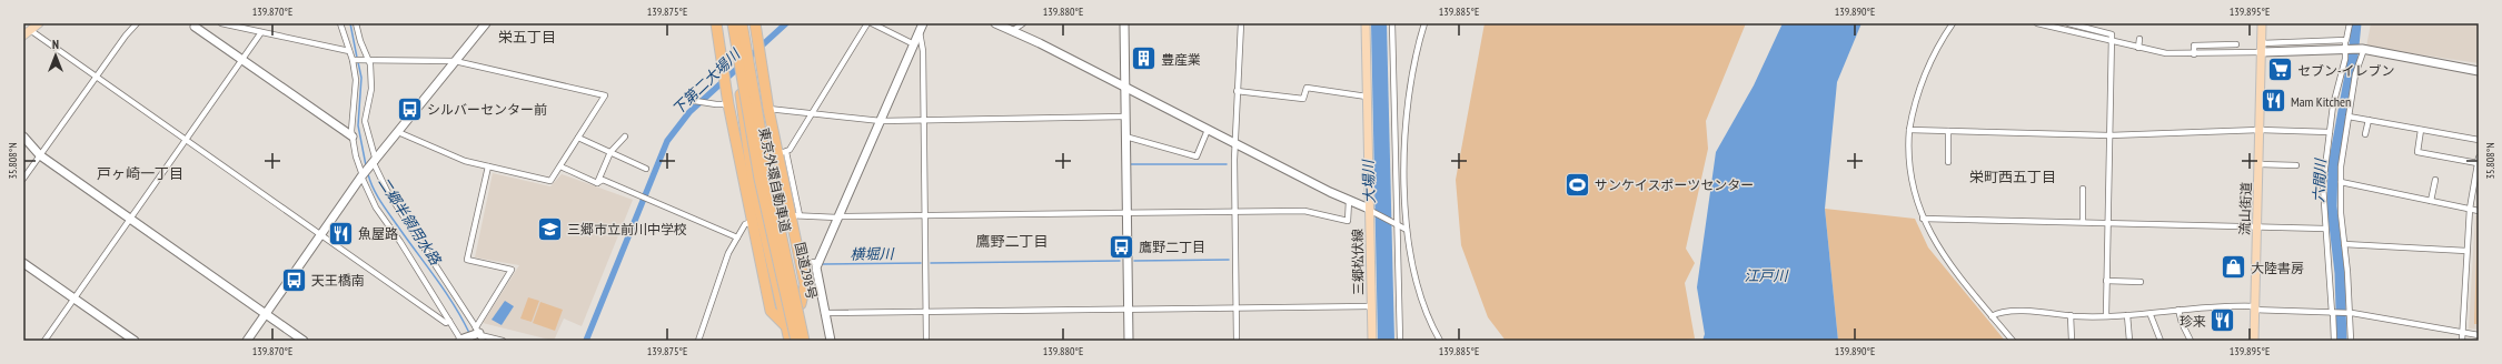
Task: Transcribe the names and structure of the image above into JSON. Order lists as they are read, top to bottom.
{
  "streets": {
    "highway": ["東京外環自動車道", "国道298号"],
    "main road": ["流山街道", "三郷松伏線"]
  },
  "districts": [
    "栄五丁目",
    "戸ヶ崎一丁目",
    "栄町西五丁目",
    "鷹野二丁目"
  ],
  "water": [
    "下第二大場川",
    "六間川",
    "大場川",
    "二郷半領用水路",
    "横堀川",
    "江戸川"
  ],
  "places": {
    "building": ["豊産業"],
    "supermarket": ["セブン-イレブン"],
    "restaurant": ["Mam Kitchen", "魚屋路", "珍来"],
    "bus stop": ["シルバーセンター前", "鷹野二丁目", "天王橋南"],
    "sports": ["サンケイスポーツセンター"],
    "school or university": ["三郷市立前川中学校"],
    "shop": ["大陸書房"]
  },
  "north": "top",
  "coordinates": [
    "139.870°E",
    "139.875°E",
    "139.880°E",
    "139.885°E",
    "139.890°E",
    "139.895°E",
    "35.808°N"
  ]
}
